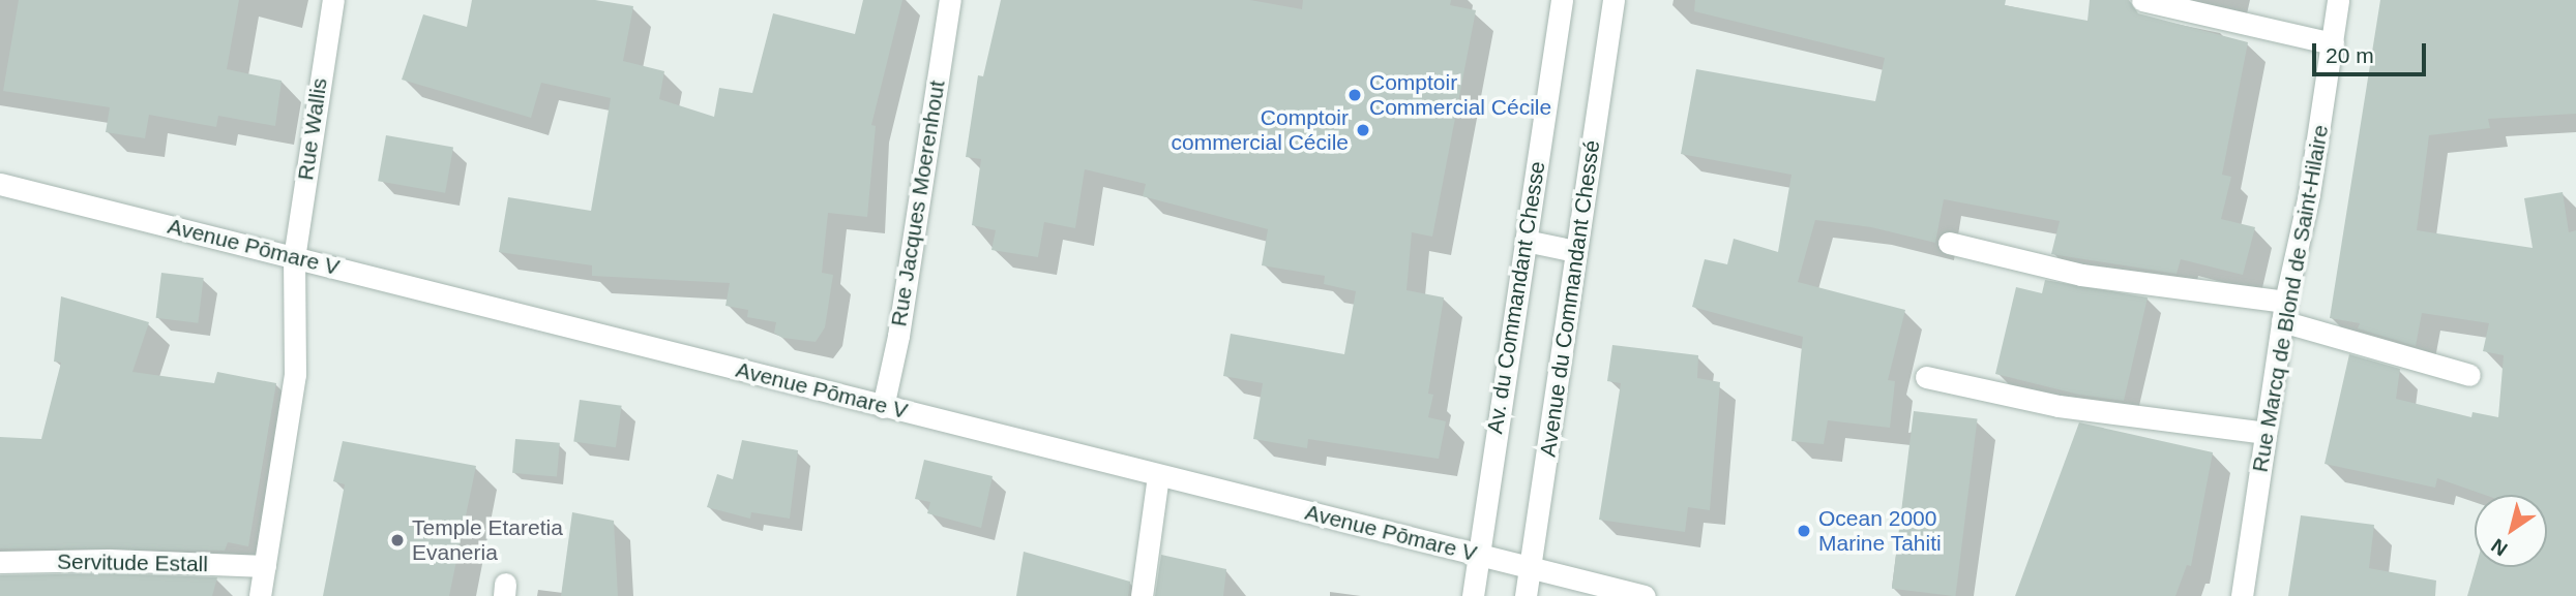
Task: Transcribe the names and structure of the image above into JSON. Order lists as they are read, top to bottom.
{
  "streets": {
    "street": [
      "Rue Wallis",
      "Rue Jacques Moerenhout",
      "Avenue Pōmare V",
      "Av. du Commandant Chesse",
      "Avenue du Commandant Chessé",
      "Rue Marcq de Blond de Saint-Hilaire",
      "Servitude Estall"
    ]
  },
  "crossings": [
    ["Rue Wallis", "Avenue Pōmare V"],
    ["Rue Wallis", "Servitude Estall"],
    ["Rue Jacques Moerenhout", "Avenue Pōmare V"],
    ["Avenue Pōmare V", "Av. du Commandant Chesse"],
    ["Avenue Pōmare V", "Avenue du Commandant Chessé"]
  ],
  "places": [
    "Comptoir Commercial Cécile",
    "Comptoir commercial Cécile",
    "Ocean 2000 Marine Tahiti",
    "Temple Etaretia Evaneria"
  ],
  "scale_bar": "20 m",
  "north": "bottom left"
}
